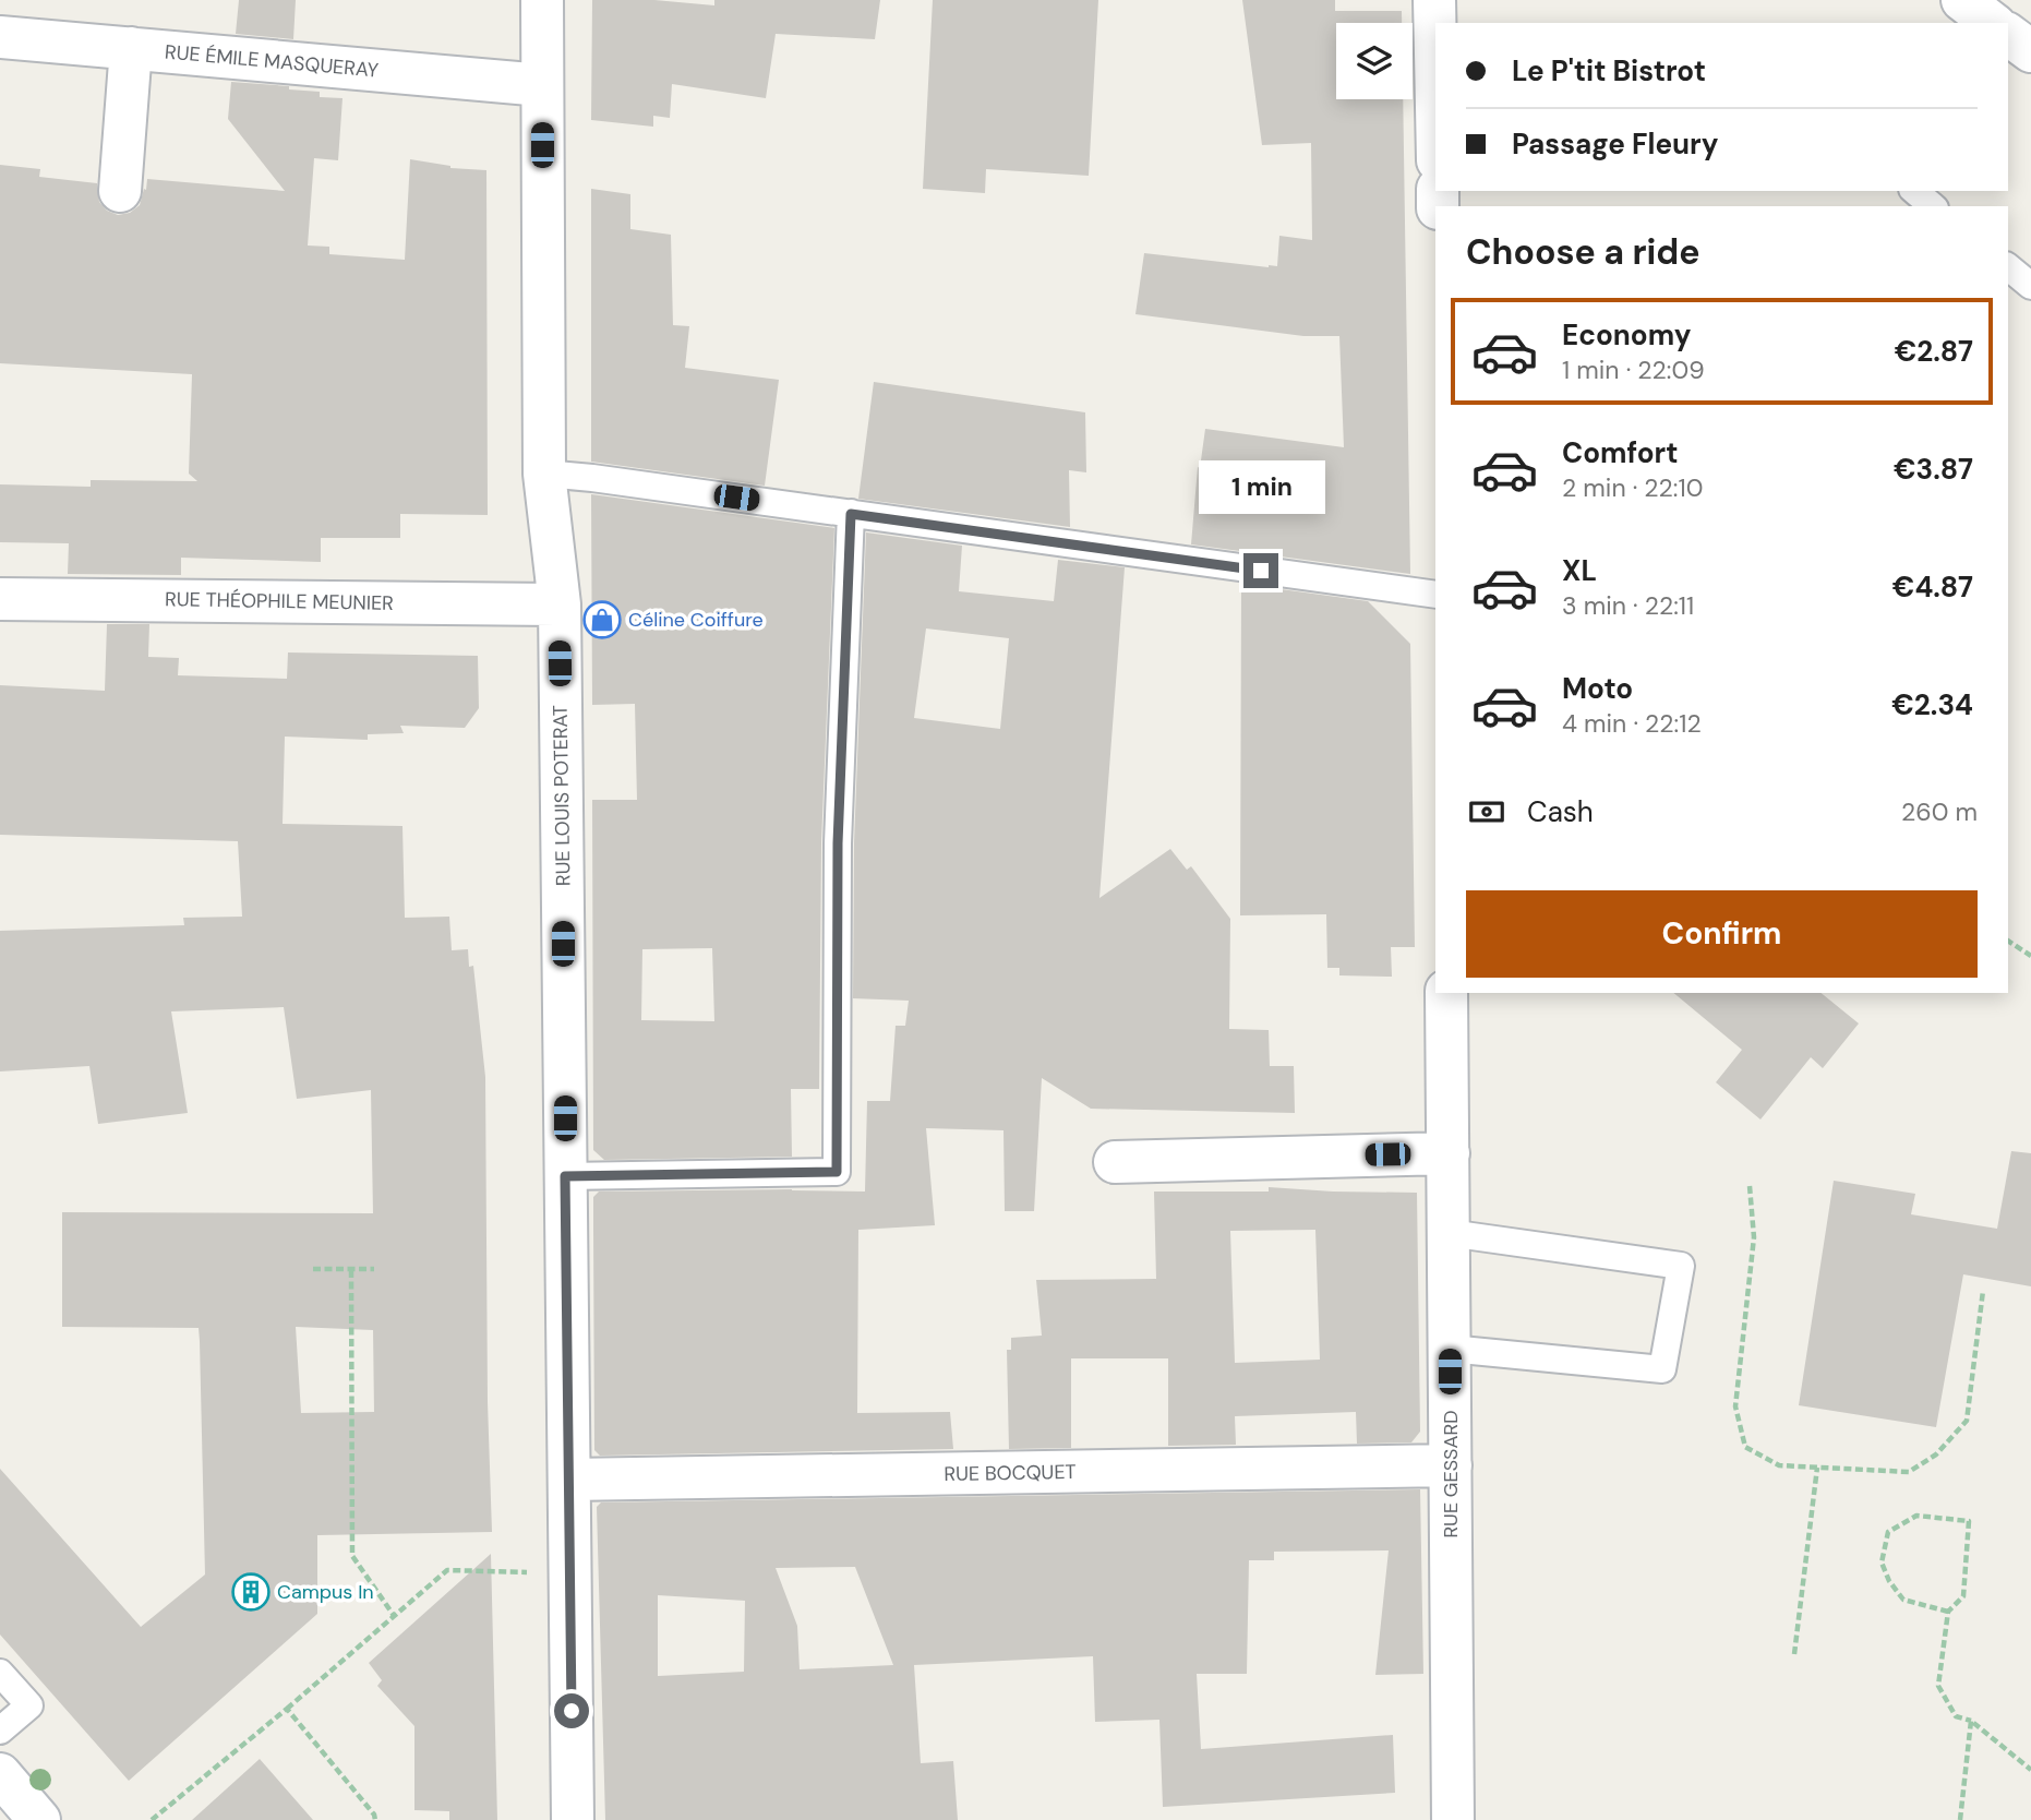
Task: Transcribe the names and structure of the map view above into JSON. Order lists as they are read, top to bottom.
{
  "streets": {
    "street": [
      "RUE ÉMILE MASQUERAY",
      "RUE THÉOPHILE MEUNIER",
      "RUE LOUIS POTERAT",
      "RUE BOCQUET",
      "RUE GESSARD"
    ]
  },
  "crossings": [
    ["RUE ÉMILE MASQUERAY", "RUE LOUIS POTERAT"],
    ["RUE THÉOPHILE MEUNIER", "RUE LOUIS POTERAT"],
    ["RUE LOUIS POTERAT", "RUE BOCQUET"],
    ["RUE BOCQUET", "RUE GESSARD"]
  ],
  "places": {
    "shop": ["Céline Coiffure"],
    "building": ["Campus In"]
  },
  "page": {
    "banner": ["Le P'tit Bistrot", "Passage Fleury"],
    "heading": "Choose a ride",
    "list": [
      {
        "name": "Economy",
        "note": "1 min · 22:09",
        "value": "€2.87"
      },
      {
        "name": "Comfort",
        "note": "2 min · 22:10",
        "value": "€3.87"
      },
      {
        "name": "XL",
        "note": "3 min · 22:11",
        "value": "€4.87"
      },
      {
        "name": "Moto",
        "note": "4 min · 22:12",
        "value": "€2.34"
      }
    ],
    "bubble": "1 min",
    "pay": ["Cash", "260 m"],
    "buttons": "Confirm"
  }
}
